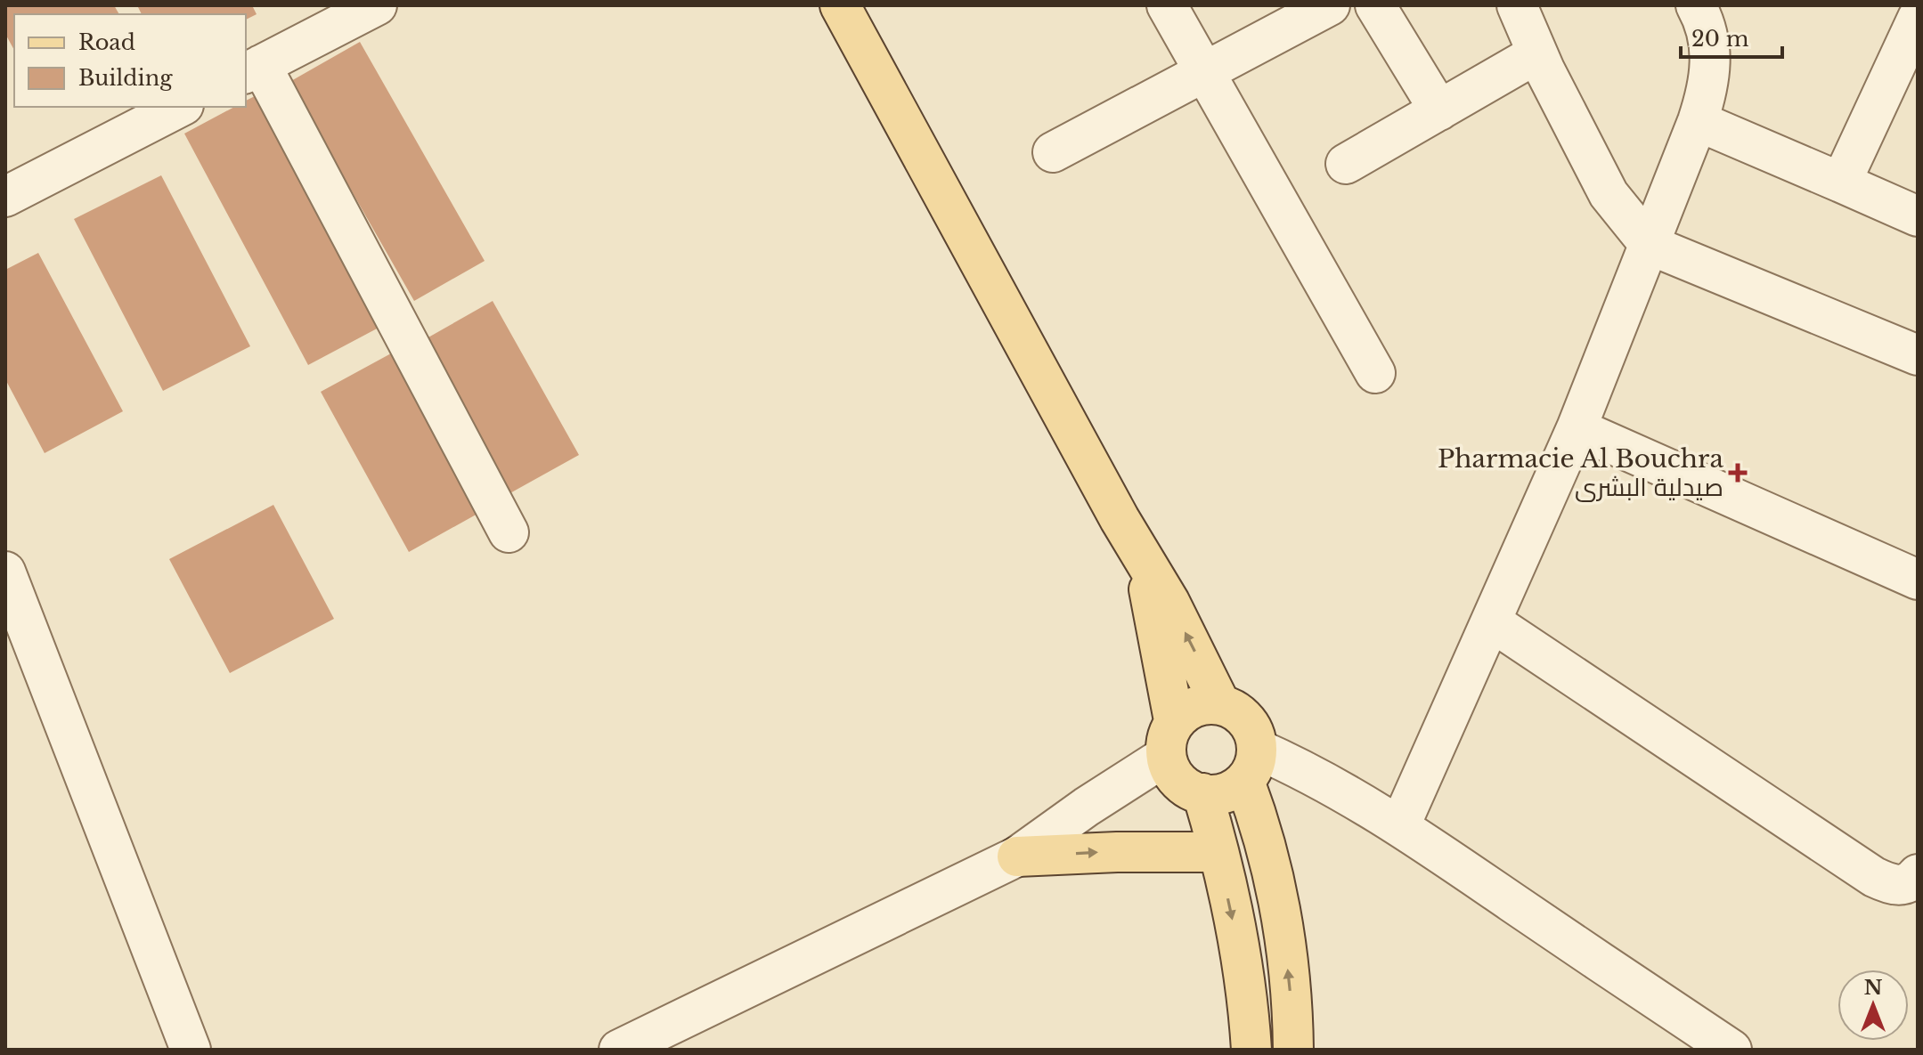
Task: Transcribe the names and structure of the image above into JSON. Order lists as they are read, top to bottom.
{
  "places": {
    "health": ["Pharmacie Al Bouchra صيدلية البشرى"]
  },
  "legend": ["Road", "Building"],
  "scale_bar": "20 m",
  "north": "top"
}
